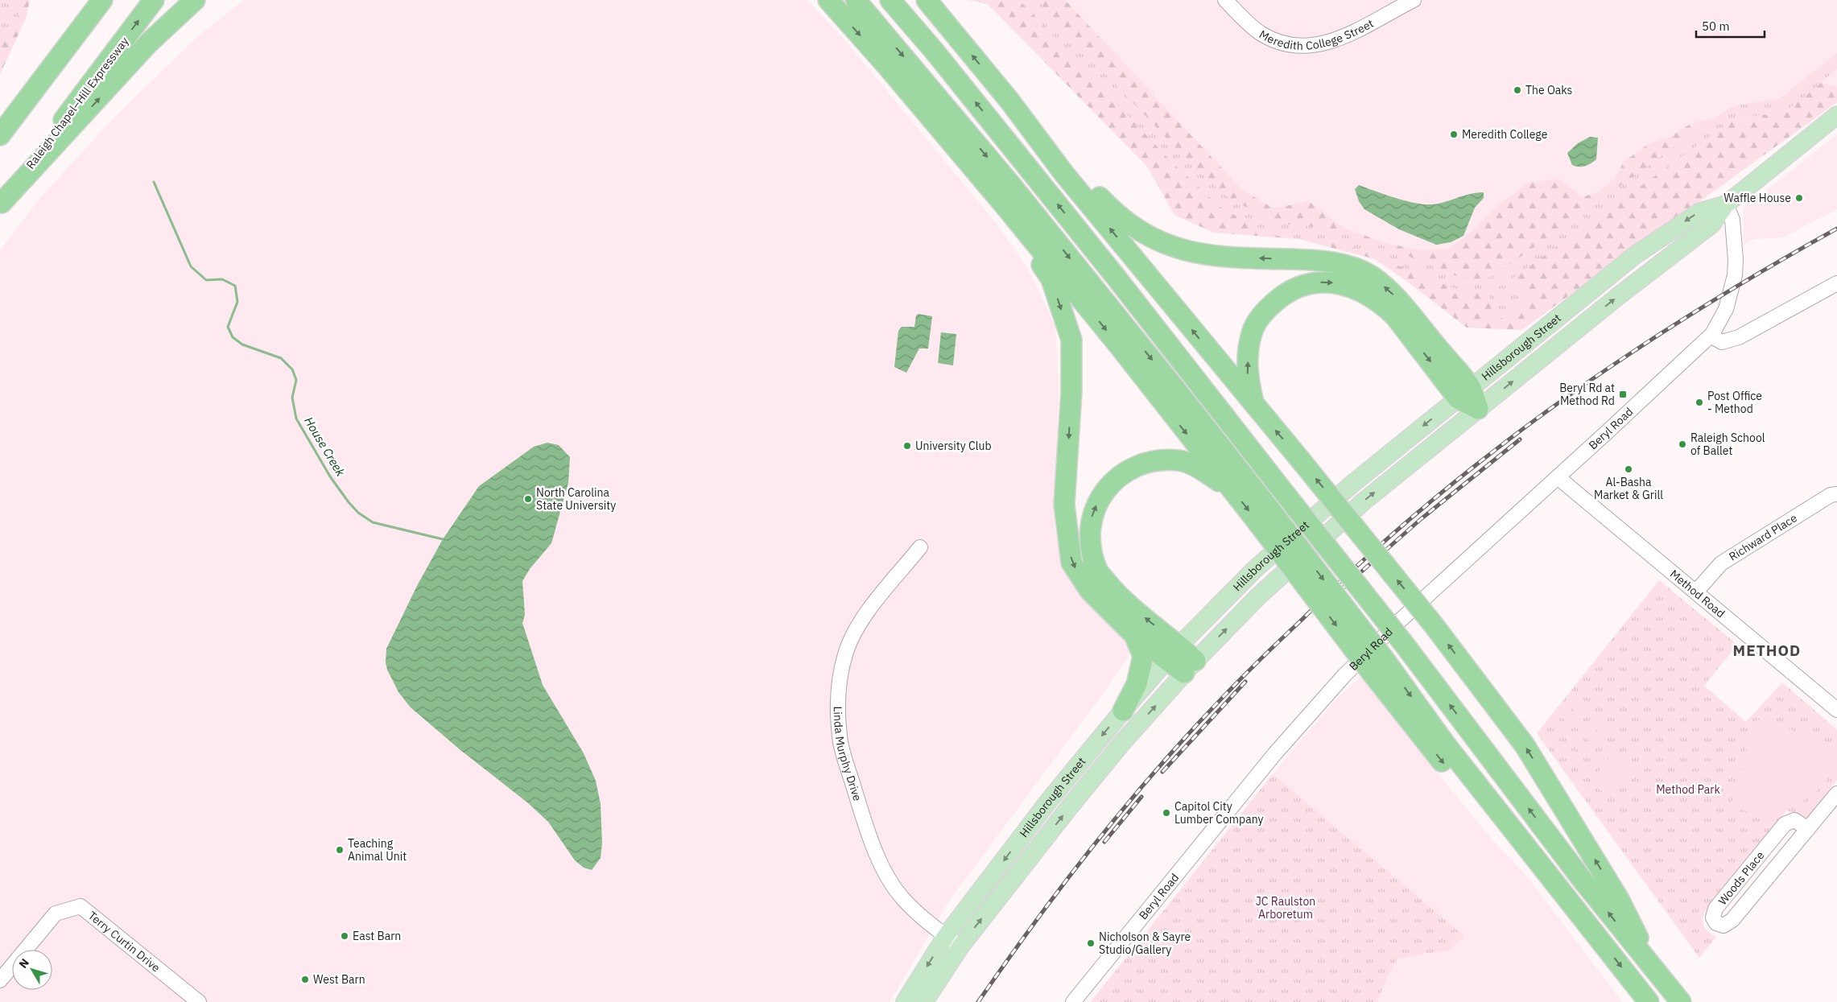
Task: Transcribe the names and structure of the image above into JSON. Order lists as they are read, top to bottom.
{
  "streets": {
    "highway": ["Raleigh Chapel–Hill Expressway"],
    "main road": ["Hillsborough Street"],
    "street": [
      "Meredith College Street",
      "Beryl Road",
      "Richward Place",
      "Method Road",
      "Linda Murphy Drive",
      "Woods Place",
      "Terry Curtin Drive"
    ]
  },
  "crossings": [
    ["Hillsborough Street", "Beryl Road"],
    ["Hillsborough Street", "Linda Murphy Drive"],
    ["Beryl Road", "Method Road"],
    ["Richward Place", "Method Road"]
  ],
  "districts": ["METHOD"],
  "water": ["House Creek"],
  "parks": ["Method Park", "JC Raulston Arboretum"],
  "places": {
    "other": [
      "The Oaks",
      "Meredith College",
      "Waffle House",
      "Post Office - Method",
      "Raleigh School of Ballet",
      "University Club",
      "Al-Basha Market & Grill",
      "North Carolina State University",
      "Capitol City Lumber Company",
      "Teaching Animal Unit",
      "East Barn",
      "Nicholson & Sayre Studio/Gallery",
      "West Barn"
    ],
    "transit": ["Beryl Rd at Method Rd"]
  },
  "scale_bar": "50 m",
  "north": "top left"
}
